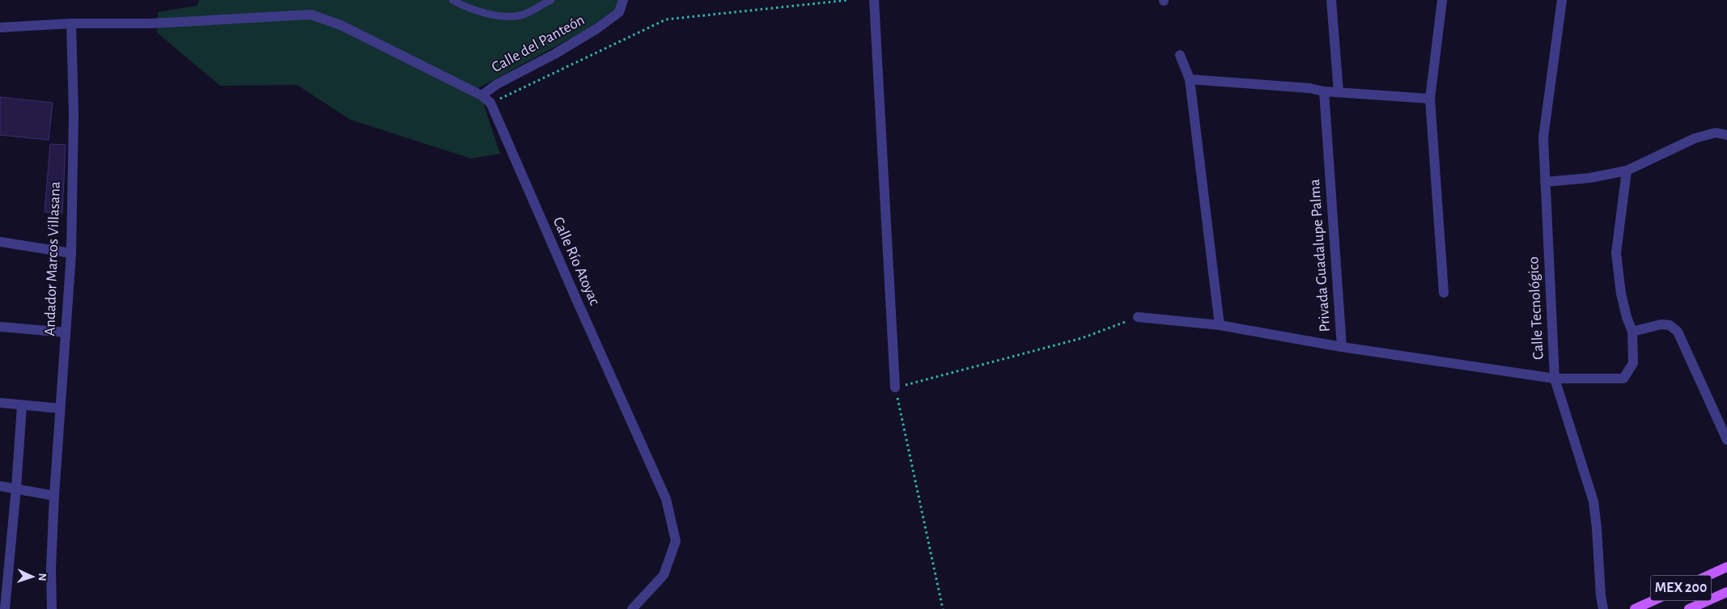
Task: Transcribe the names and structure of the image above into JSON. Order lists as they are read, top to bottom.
{
  "streets": {
    "main road": ["MEX 200"],
    "street": [
      "Calle del Panteón",
      "Privada Guadalupe Palma",
      "Andador Marcos Villasana",
      "Calle Río Atoyac",
      "Calle Tecnológico"
    ]
  },
  "crossings": [
    ["Calle del Panteón", "Calle Río Atoyac"],
    ["Privada Guadalupe Palma", "Calle Tecnológico"],
    ["Andador Marcos Villasana", "Calle Río Atoyac"]
  ],
  "north": "right"
}
